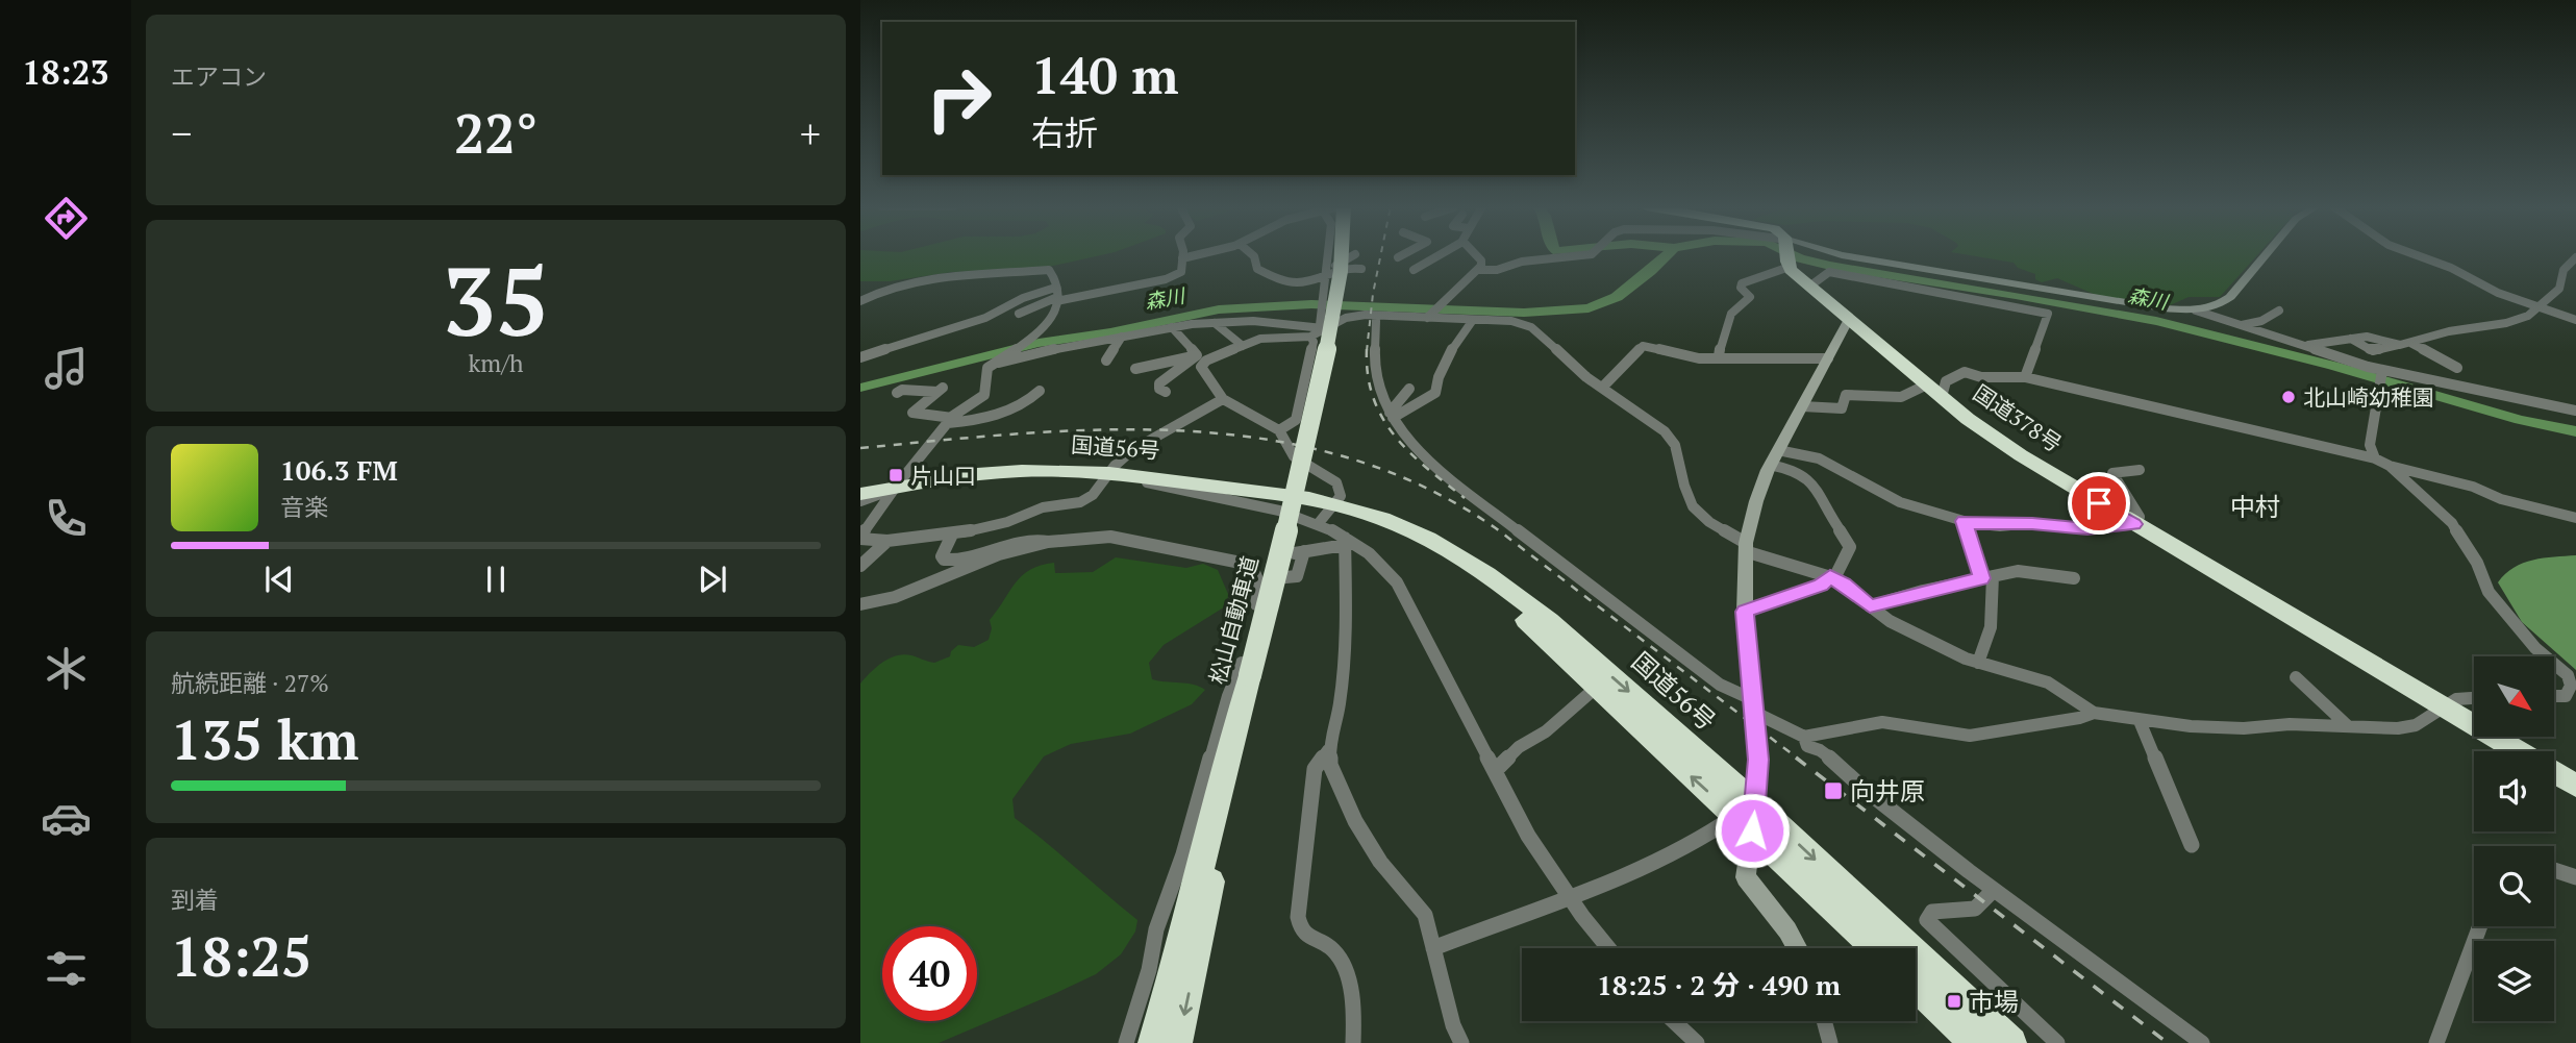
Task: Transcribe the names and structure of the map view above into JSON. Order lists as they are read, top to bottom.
{
  "streets": {
    "highway": ["国道378号", "国道56号", "松山自動車道"]
  },
  "districts": ["中村"],
  "water": ["森川"],
  "places": {
    "other": ["北山崎幼稚園"],
    "transit": ["片山口", "向井原", "市場"]
  },
  "north": "bottom right",
  "page": {
    "tabs": "18:23",
    "tile": [
      "エアコン",
      ["35", "km/h"],
      ["航続距離 · 27%", "135 km"],
      ["到着", "18:25"]
    ],
    "turn": ["140 m", "右折"],
    "heat": ["−", "22°", "+"],
    "song": ["106.3 FM", "音楽"],
    "limit": "40",
    "trip": "18:25 · 2 分 · 490 m"
  }
}
